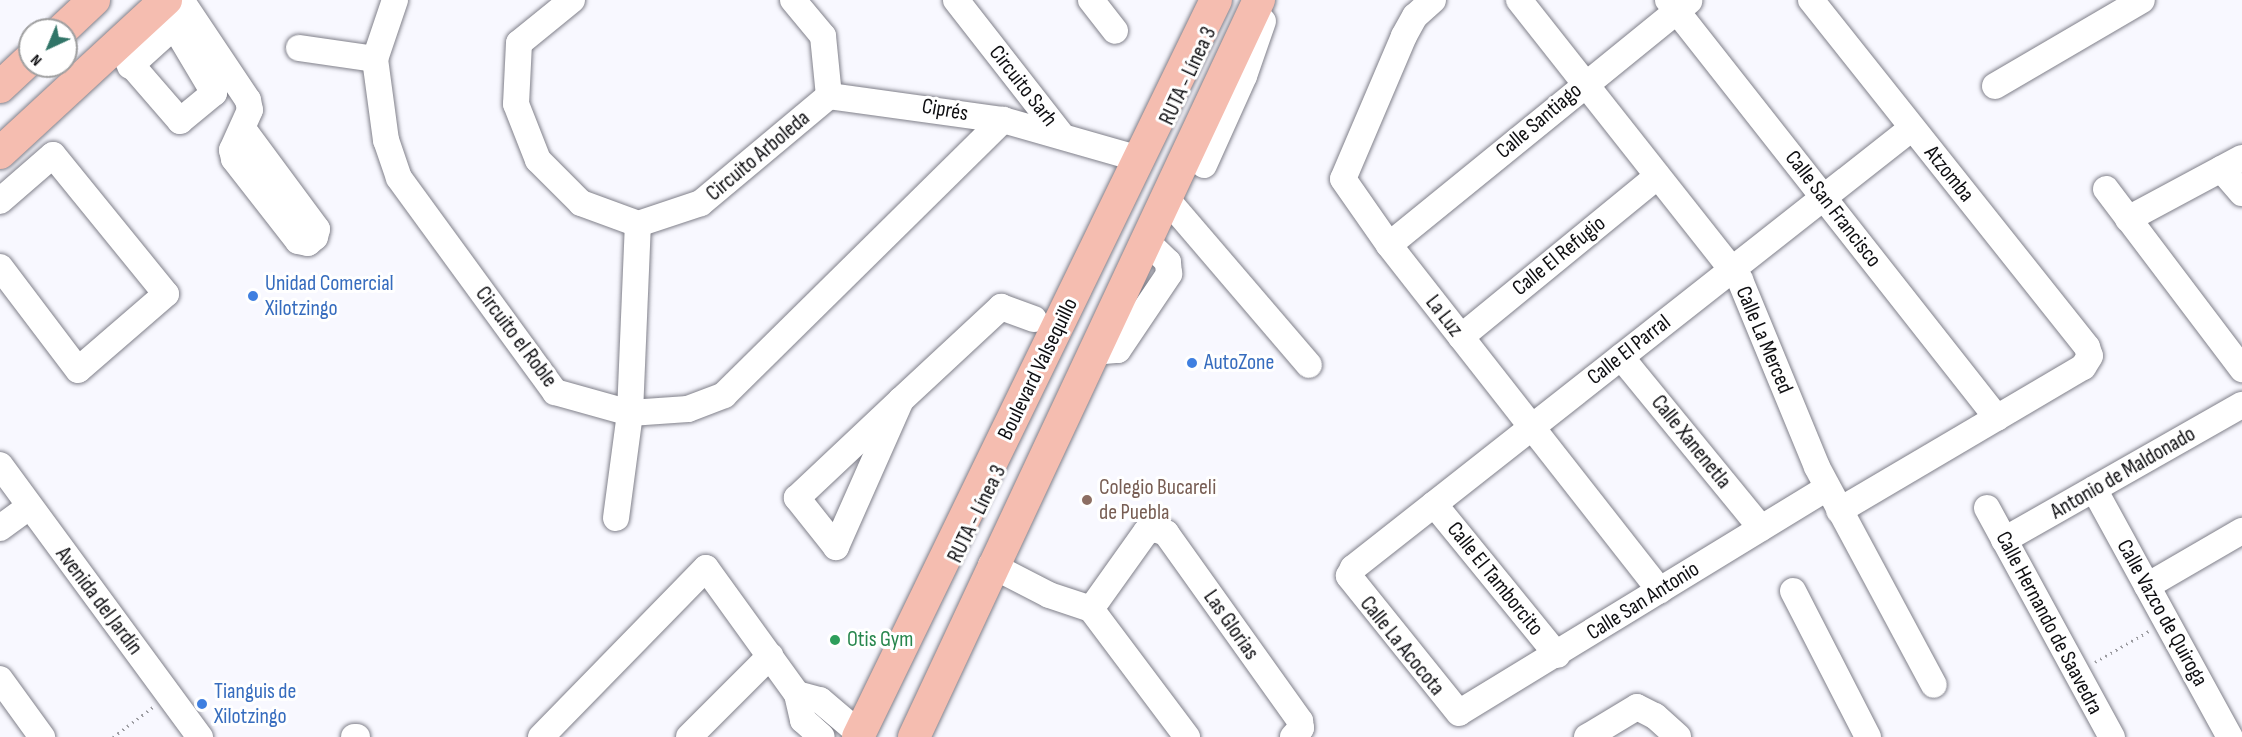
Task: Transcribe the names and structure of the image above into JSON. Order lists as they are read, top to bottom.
{
  "streets": {
    "main road": ["Boulevard Valsequillo"],
    "street": [
      "RUTA - Línea 3",
      "Circuito Sarh",
      "Ciprés",
      "Calle Santiago",
      "Circuito Arboleda",
      "Atzomba",
      "Calle San Francisco",
      "Calle El Refugio",
      "La Luz",
      "Circuito el Roble",
      "Calle La Merced",
      "Calle El Parral",
      "Calle Xanenetla",
      "Antonio de Maldonado",
      "Calle El Tamborcito",
      "Avenida del Jardín",
      "Calle San Antonio",
      "Calle Vazco de Quiroga",
      "Calle Hernando de Saavedra",
      "Las Glorias",
      "Calle La Acocota"
    ]
  },
  "crossings": [
    ["RUTA - Línea 3", "Boulevard Valsequillo"],
    ["Circuito Sarh", "Ciprés"],
    ["Circuito Sarh", "Boulevard Valsequillo"],
    ["Ciprés", "Circuito Arboleda"],
    ["Ciprés", "Circuito el Roble"],
    ["Calle Santiago", "Calle San Francisco"],
    ["Calle Santiago", "La Luz"],
    ["Calle Santiago", "Calle La Merced"],
    ["Atzomba", "Calle San Francisco"],
    ["Atzomba", "Calle El Parral"],
    ["Calle San Francisco", "Calle El Parral"],
    ["Calle El Refugio", "La Luz"],
    ["Calle El Refugio", "Calle La Merced"],
    ["La Luz", "Calle El Parral"],
    ["La Luz", "Calle San Antonio"],
    ["Calle La Merced", "Calle El Parral"],
    ["Calle La Merced", "Calle San Antonio"],
    ["Calle El Parral", "Calle Xanenetla"],
    ["Calle El Parral", "Calle El Tamborcito"],
    ["Calle El Parral", "Calle La Acocota"],
    ["Calle Xanenetla", "Calle San Antonio"],
    ["Antonio de Maldonado", "Calle Vazco de Quiroga"],
    ["Antonio de Maldonado", "Calle Hernando de Saavedra"],
    ["Calle El Tamborcito", "Calle San Antonio"],
    ["Calle San Antonio", "Calle La Acocota"]
  ],
  "places": [
    "Unidad Comercial Xilotzingo",
    "AutoZone",
    "Colegio Bucareli de Puebla",
    "Otis Gym",
    "Tianguis de Xilotzingo"
  ],
  "north": "bottom left"
}
